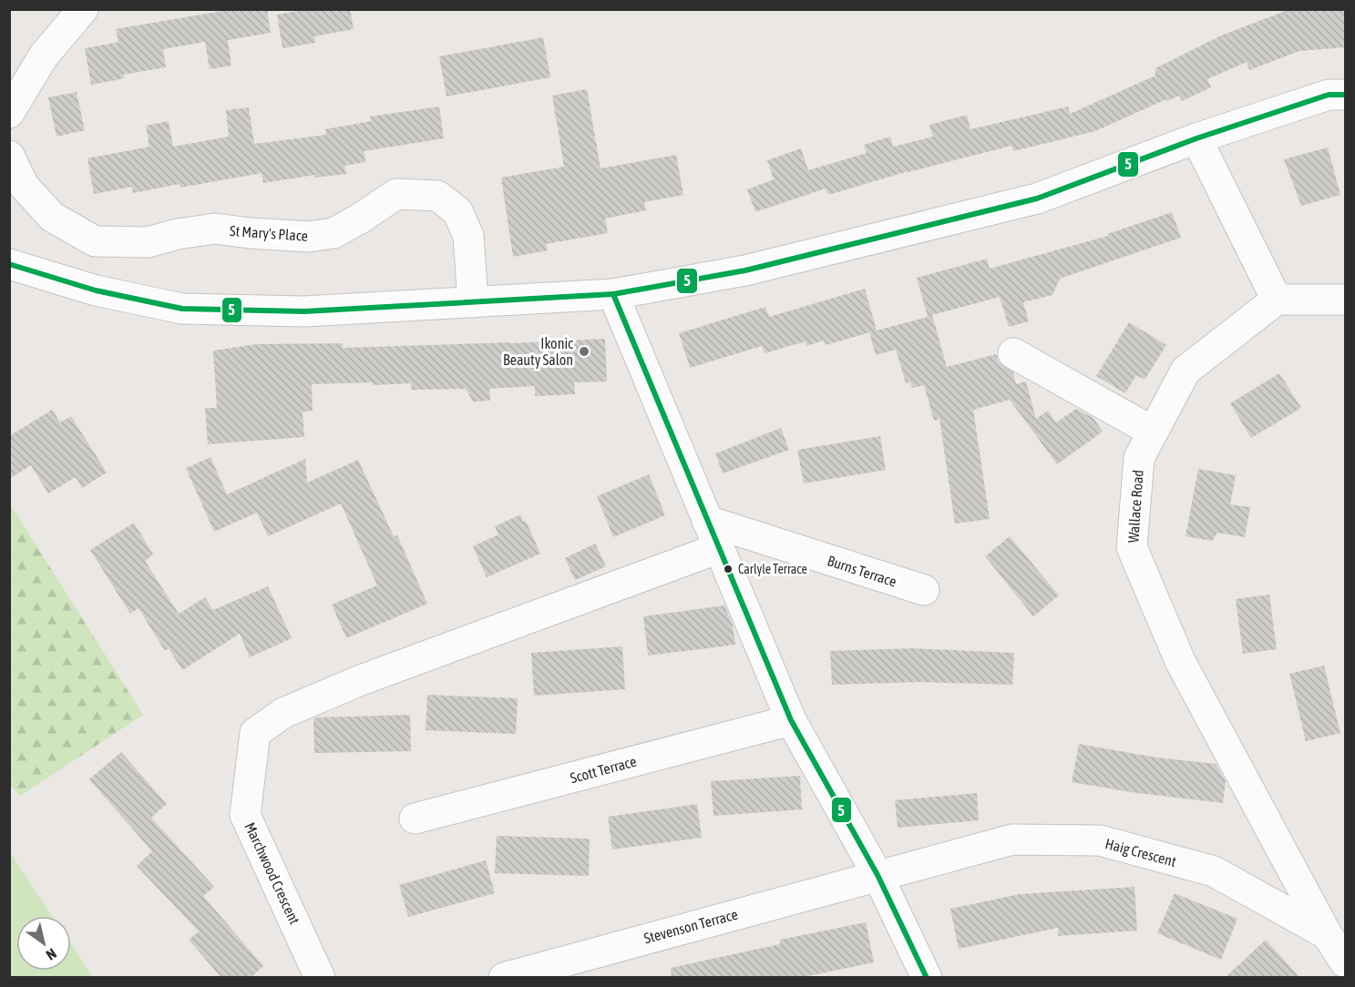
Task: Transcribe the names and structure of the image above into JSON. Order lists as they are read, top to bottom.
{
  "streets": {
    "street": [
      "St Mary's Place",
      "Wallace Road",
      "Burns Terrace",
      "Scott Terrace",
      "Haig Crescent",
      "Marchwood Crescent",
      "Stevenson Terrace"
    ]
  },
  "crossings": [
    ["Wallace Road", "Haig Crescent"],
    ["Haig Crescent", "Stevenson Terrace"]
  ],
  "places": ["Ikonic Beauty Salon", "Carlyle Terrace"],
  "lines": ["transit line 5"],
  "north": "bottom right"
}
